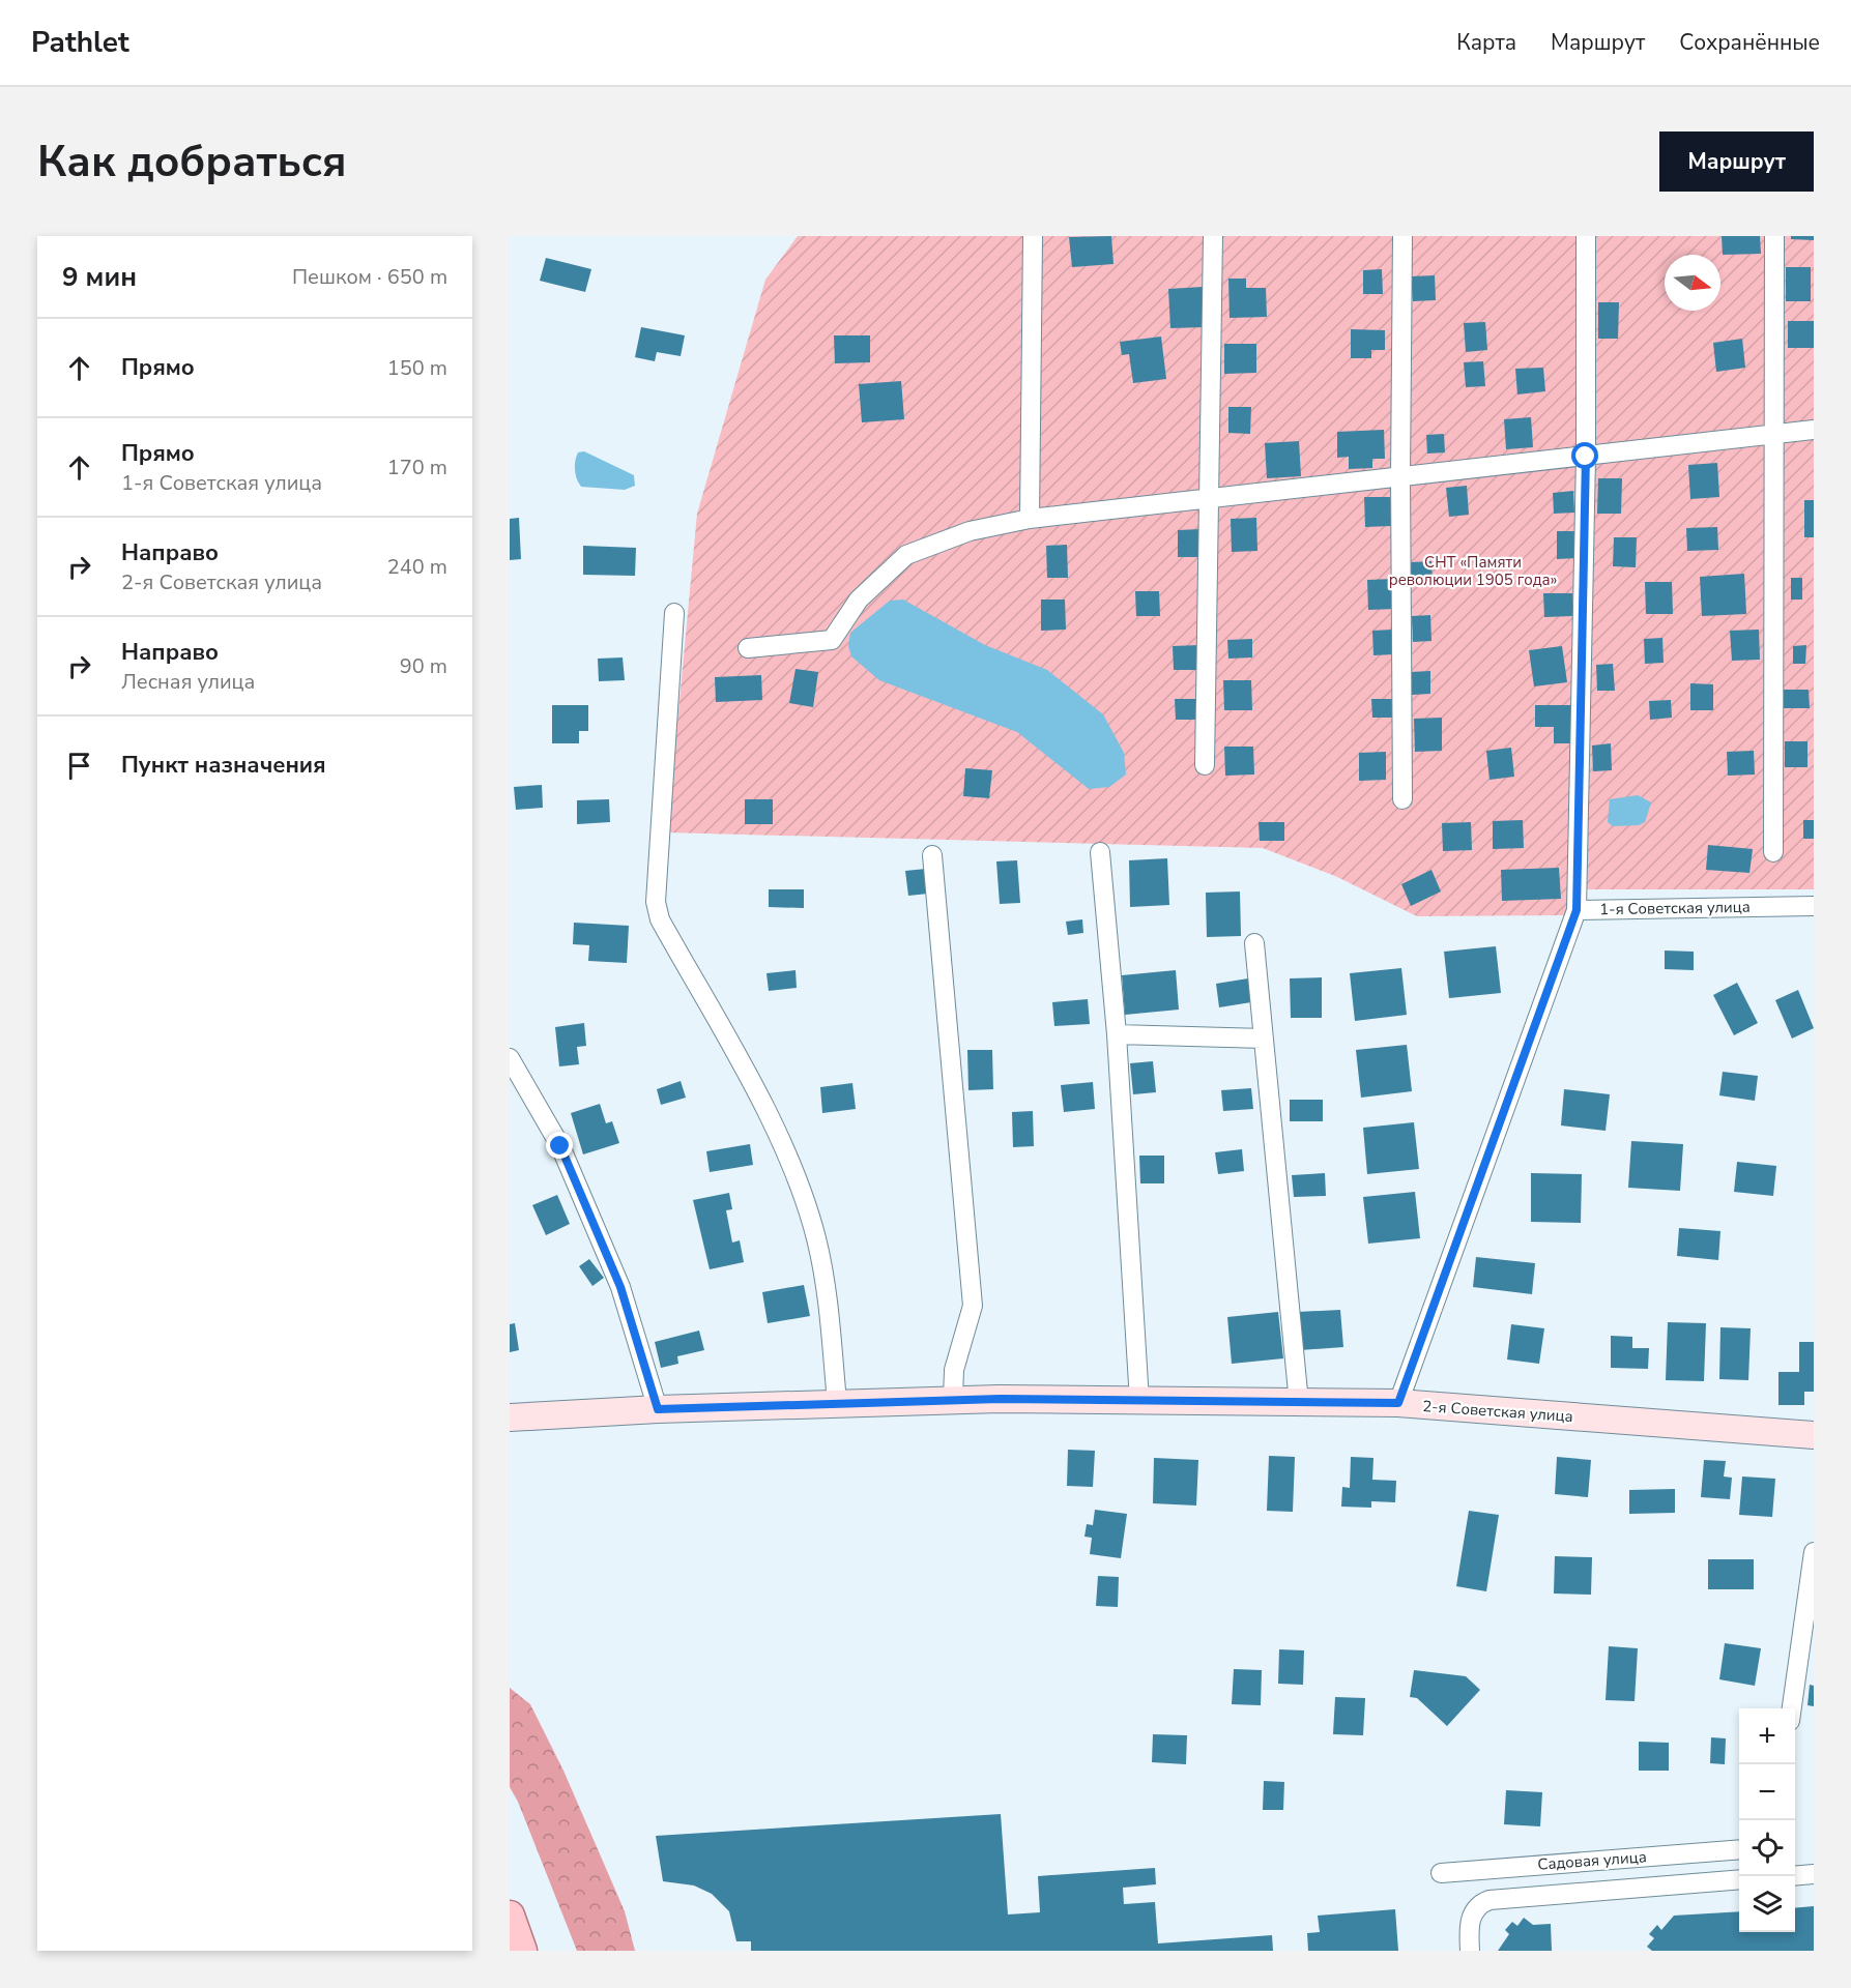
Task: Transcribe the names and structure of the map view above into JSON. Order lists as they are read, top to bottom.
{
  "streets": {
    "street": ["1-я Советская улица", "2-я Советская улица", "Садовая улица"]
  },
  "crossings": [
    ["1-я Советская улица", "2-я Советская улица"]
  ],
  "parks": ["СНТ «Памяти революции 1905 года»"],
  "north": "right",
  "page": {
    "header": "Pathlet",
    "nav": ["Карта", "Маршрут", "Сохранённые"],
    "buttons": "Маршрут",
    "title": "Как добраться",
    "heading": ["9 мин", "Пешком · 650 m"],
    "list": [
      ["Прямо", "150 m"],
      ["Прямо", "1-я Советская улица", "170 m"],
      ["Направо", "2-я Советская улица", "240 m"],
      ["Направо", "Лесная улица", "90 m"],
      "Пункт назначения"
    ],
    "map_buttons": ["+", "−"]
  }
}
